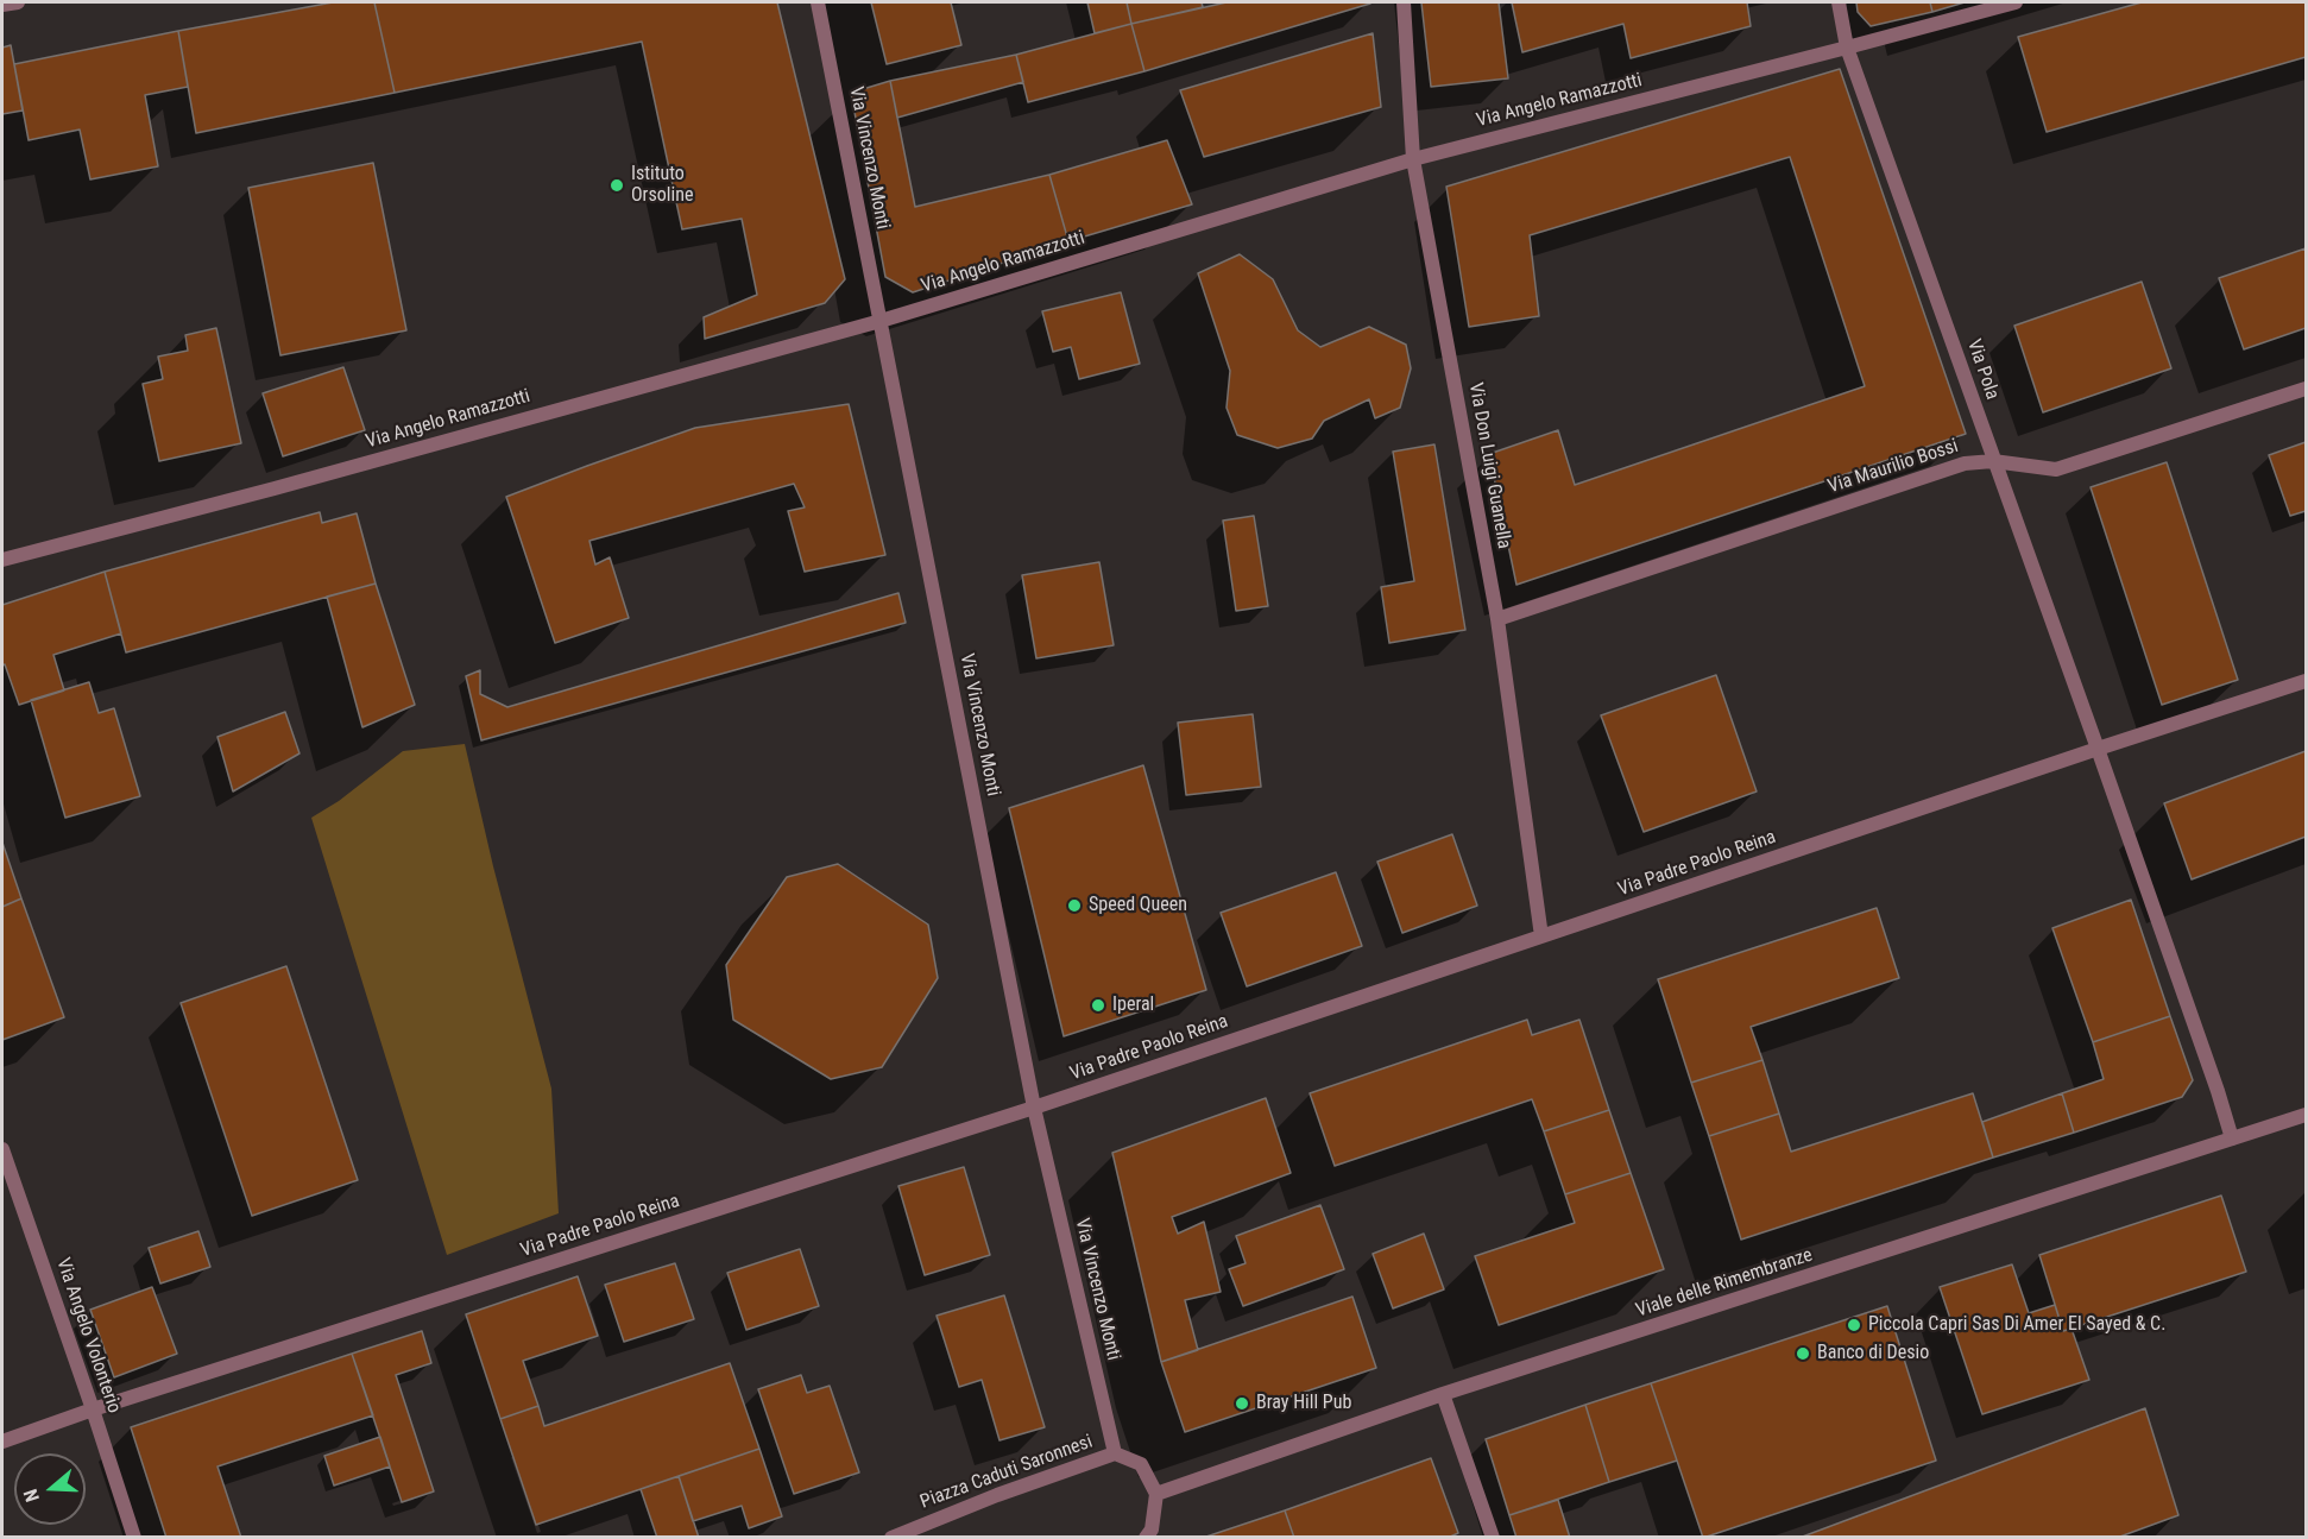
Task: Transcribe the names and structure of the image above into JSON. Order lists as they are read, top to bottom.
{
  "streets": {
    "street": [
      "Via Angelo Ramazzotti",
      "Via Vincenzo Monti",
      "Via Pola",
      "Via Don Luigi Guanella",
      "Via Maurilio Bossi",
      "Via Padre Paolo Reina",
      "Viale delle Rimembranze",
      "Via Angelo Volonterio",
      "Piazza Caduti Saronnesi"
    ]
  },
  "crossings": [
    ["Via Angelo Ramazzotti", "Via Vincenzo Monti"],
    ["Via Angelo Ramazzotti", "Via Pola"],
    ["Via Angelo Ramazzotti", "Via Don Luigi Guanella"],
    ["Via Vincenzo Monti", "Via Padre Paolo Reina"],
    ["Via Vincenzo Monti", "Piazza Caduti Saronnesi"],
    ["Via Pola", "Via Maurilio Bossi"],
    ["Via Pola", "Via Padre Paolo Reina"],
    ["Via Pola", "Viale delle Rimembranze"],
    ["Via Don Luigi Guanella", "Via Maurilio Bossi"],
    ["Via Don Luigi Guanella", "Via Padre Paolo Reina"],
    ["Via Padre Paolo Reina", "Via Angelo Volonterio"],
    ["Viale delle Rimembranze", "Piazza Caduti Saronnesi"]
  ],
  "places": [
    "Istituto Orsoline",
    "Speed Queen",
    "Iperal",
    "Piccola Capri Sas Di Amer El Sayed & C.",
    "Banco di Desio",
    "Bray Hill Pub"
  ],
  "north": "left"
}
